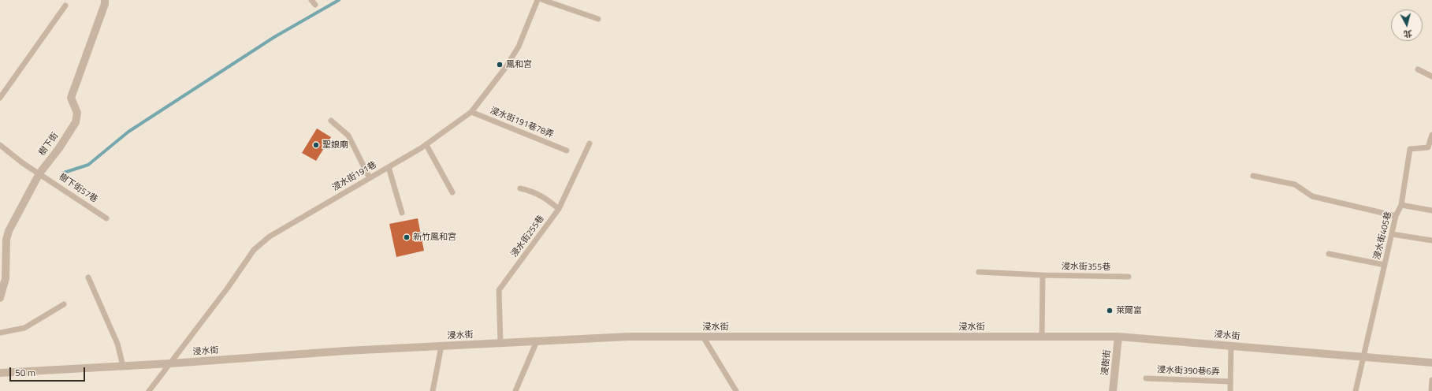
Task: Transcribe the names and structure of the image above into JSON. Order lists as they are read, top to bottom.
{
  "streets": {
    "street": ["樹下街", "浸水街", "浸樹街"],
    "lane": [
      "浸水街191巷78弄",
      "浸水街191巷",
      "樹下街57巷",
      "浸水街405巷",
      "浸水街255巷",
      "浸水街355巷",
      "浸水街390巷6弄"
    ]
  },
  "crossings": [
    ["浸水街191巷78弄", "浸水街191巷"],
    ["樹下街", "樹下街57巷"],
    ["浸水街191巷", "浸水街"],
    ["浸水街405巷", "浸水街"],
    ["浸水街255巷", "浸水街"],
    ["浸水街", "浸樹街"]
  ],
  "places": [
    "鳳和宮",
    "聖娘廟",
    "新竹鳳和宮",
    "萊爾富"
  ],
  "scale_bar": "50 m",
  "north": "bottom"
}
